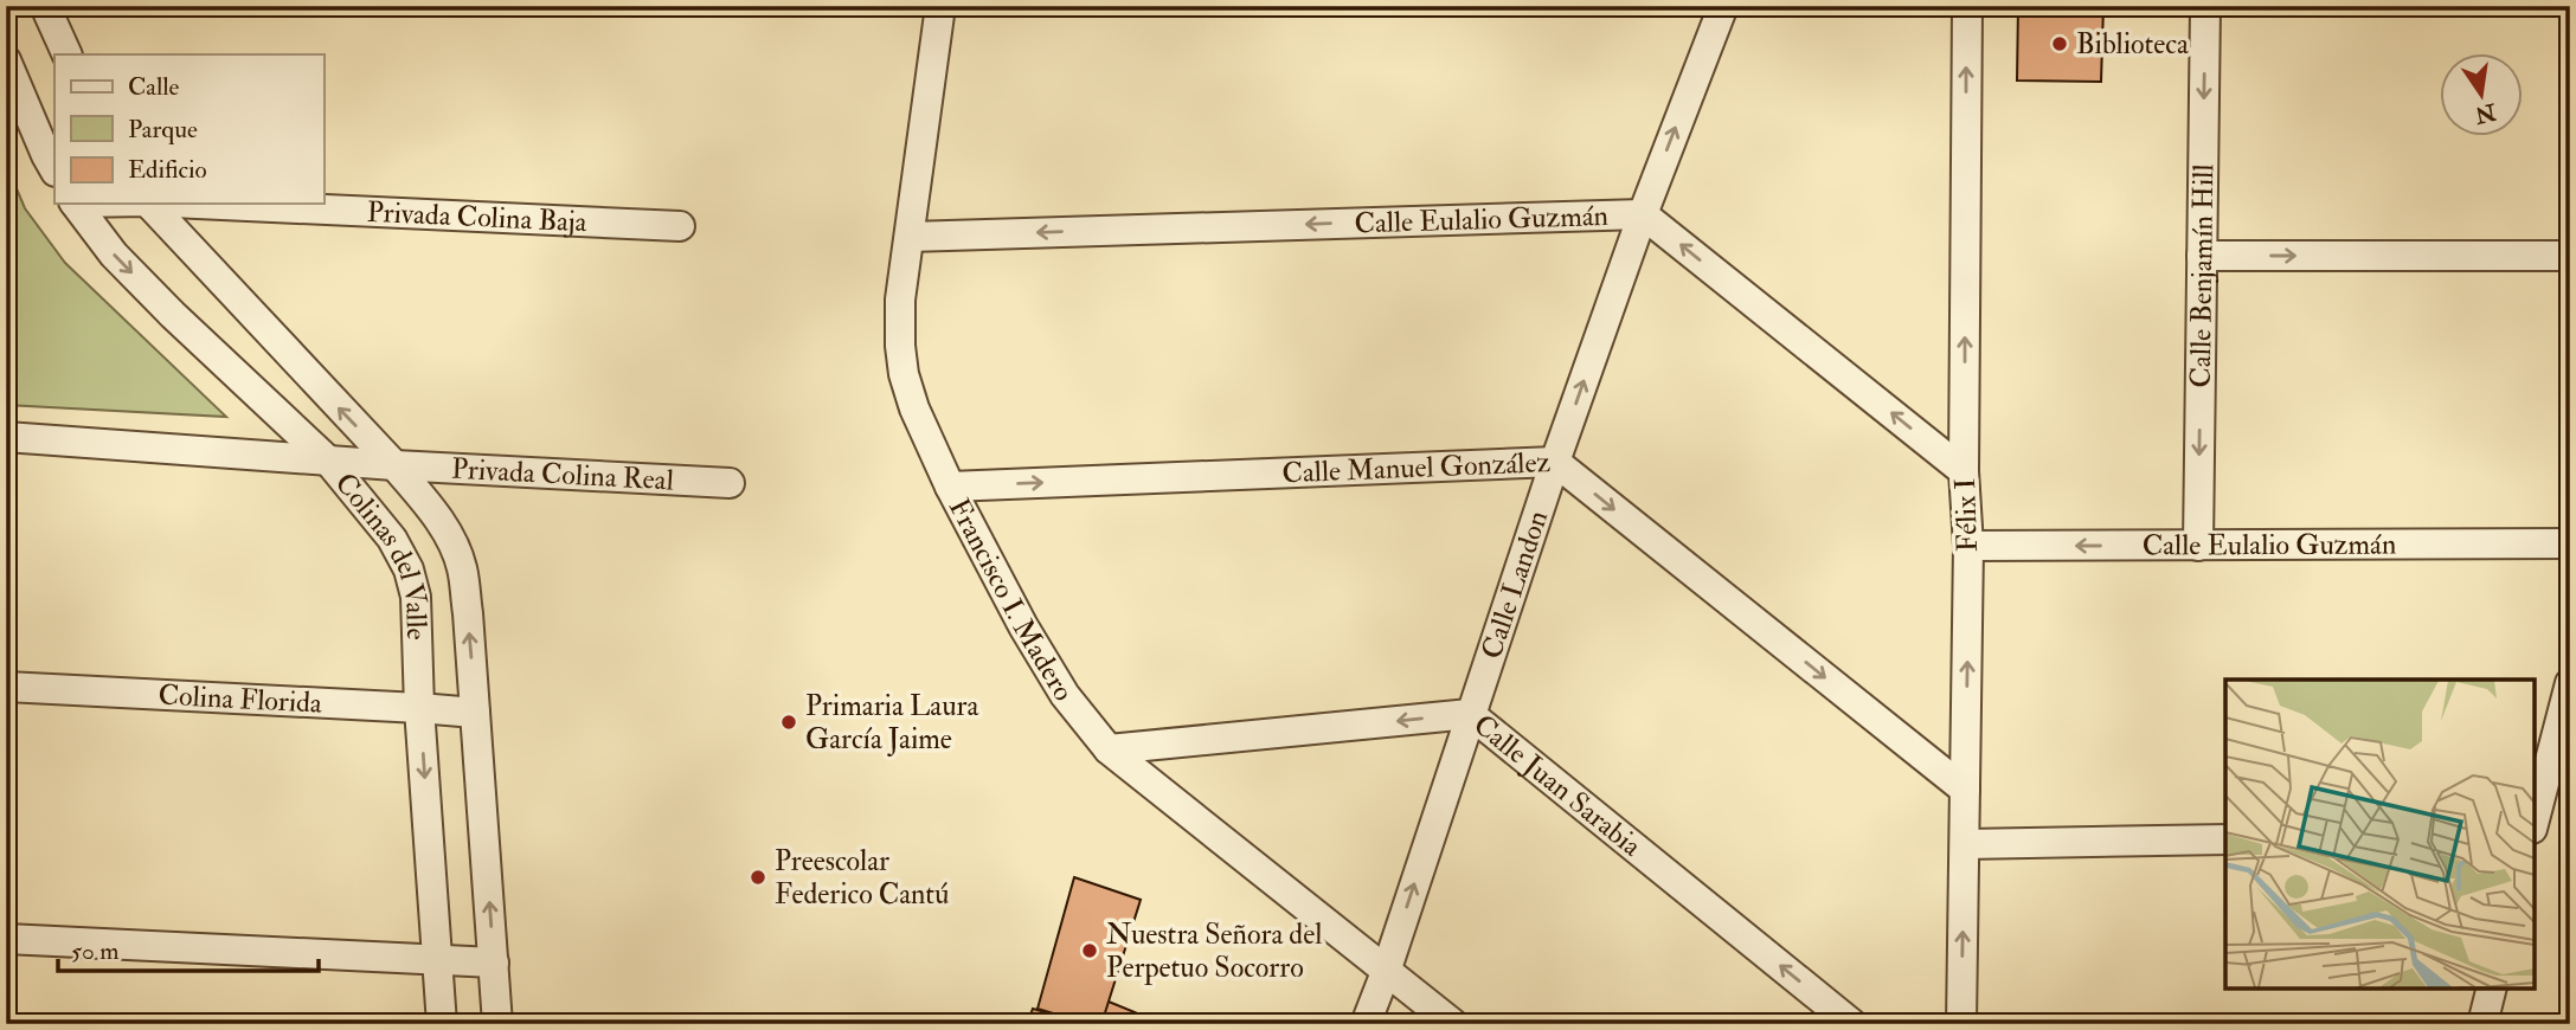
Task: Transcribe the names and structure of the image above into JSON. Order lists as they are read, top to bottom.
{
  "streets": {
    "street": [
      "Privada Colina Baja",
      "Calle Eulalio Guzmán",
      "Calle Benjamín Hill",
      "Calle Manuel González",
      "Privada Colina Real",
      "Félix I",
      "Colinas del Valle",
      "Calle Landon",
      "Francisco I. Madero",
      "Colina Florida",
      "Calle Juan Sarabia"
    ]
  },
  "crossings": [
    ["Calle Eulalio Guzmán", "Calle Benjamín Hill"],
    ["Calle Eulalio Guzmán", "Félix I"],
    ["Calle Eulalio Guzmán", "Calle Landon"],
    ["Calle Eulalio Guzmán", "Francisco I. Madero"],
    ["Calle Manuel González", "Félix I"],
    ["Calle Manuel González", "Calle Landon"],
    ["Calle Manuel González", "Francisco I. Madero"],
    ["Privada Colina Real", "Colinas del Valle"],
    ["Colinas del Valle", "Colina Florida"],
    ["Calle Landon", "Francisco I. Madero"],
    ["Calle Landon", "Calle Juan Sarabia"],
    ["Francisco I. Madero", "Calle Juan Sarabia"]
  ],
  "one_way": [
    "Calle Eulalio Guzmán",
    "Calle Benjamín Hill",
    "Calle Manuel González",
    "Félix I",
    "Calle Landon",
    "Calle Juan Sarabia"
  ],
  "places": [
    "Biblioteca",
    "Primaria Laura García Jaime",
    "Preescolar Federico Cantú",
    "Nuestra Señora del Perpetuo Socorro"
  ],
  "legend": ["Calle", "Parque", "Edificio"],
  "scale_bar": "50 m",
  "north": "bottom"
}
